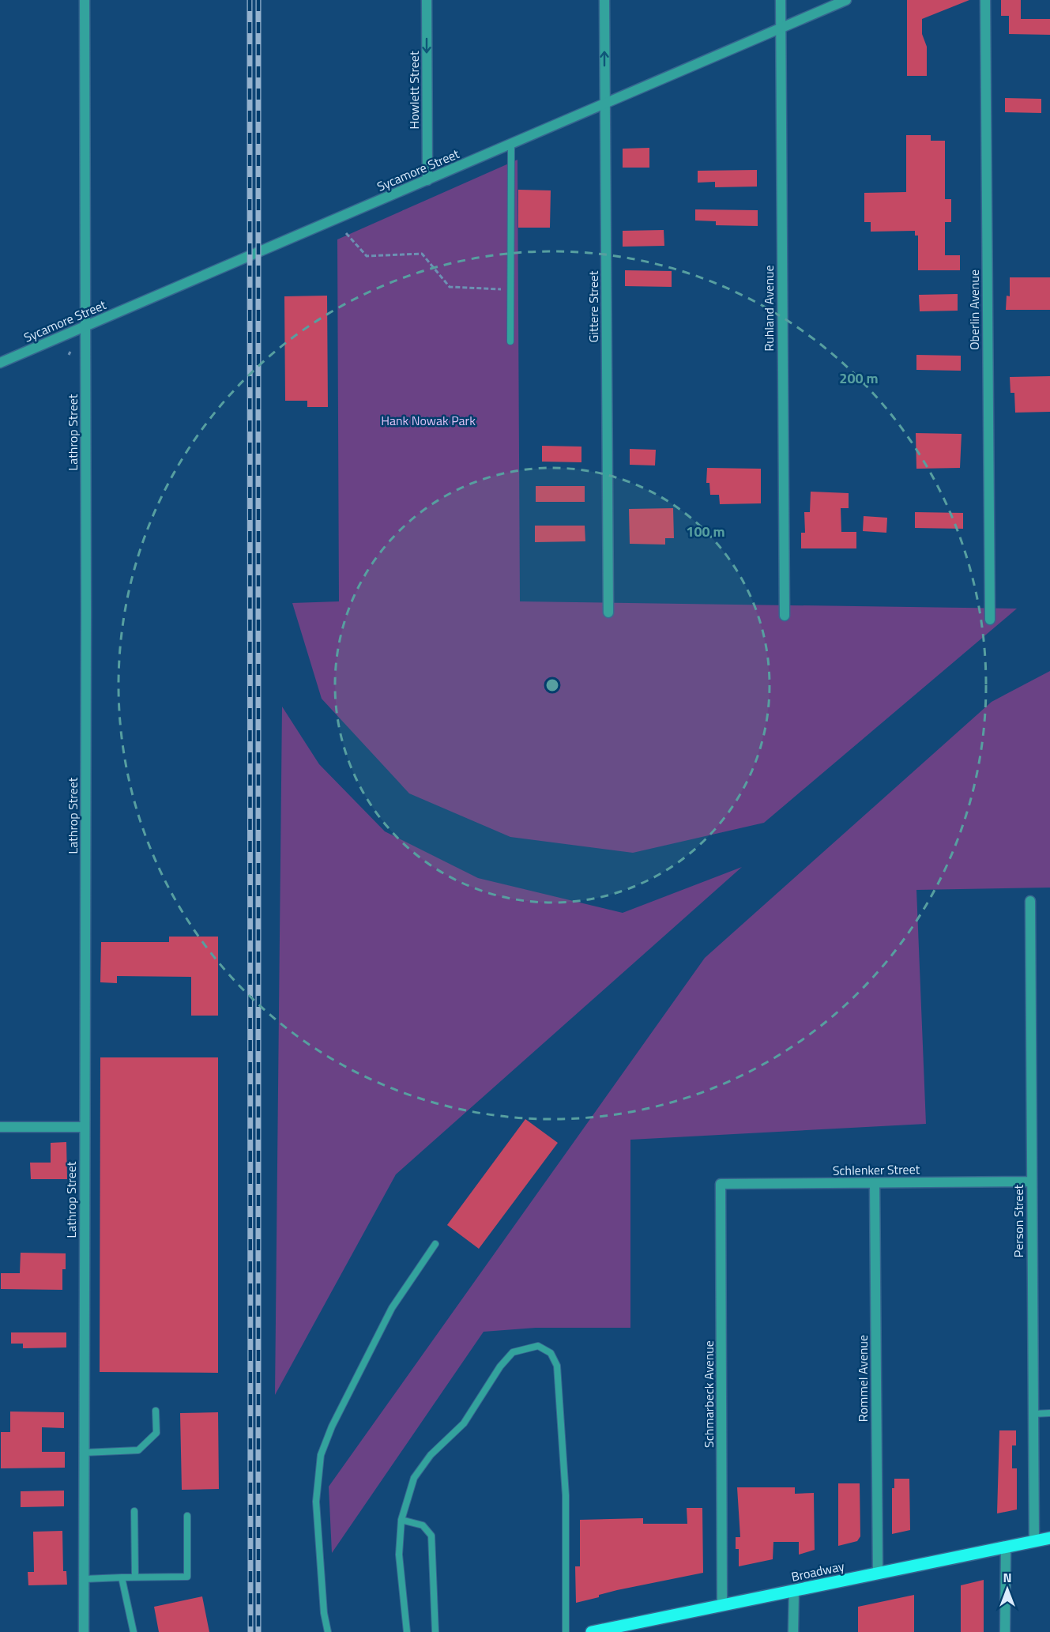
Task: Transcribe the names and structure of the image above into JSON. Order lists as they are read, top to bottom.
{
  "streets": {
    "main road": ["Broadway"],
    "street": [
      "Howlett Street",
      "Sycamore Street",
      "Gittere Street",
      "Ruhland Avenue",
      "Oberlin Avenue",
      "Lathrop Street",
      "Schlenker Street",
      "Person Street",
      "Rommel Avenue",
      "Schmarbeck Avenue"
    ]
  },
  "crossings": [
    ["Howlett Street", "Sycamore Street"],
    ["Sycamore Street", "Gittere Street"],
    ["Sycamore Street", "Ruhland Avenue"],
    ["Sycamore Street", "Lathrop Street"],
    ["Schlenker Street", "Person Street"],
    ["Schlenker Street", "Rommel Avenue"],
    ["Schlenker Street", "Schmarbeck Avenue"],
    ["Person Street", "Broadway"],
    ["Rommel Avenue", "Broadway"],
    ["Schmarbeck Avenue", "Broadway"]
  ],
  "one_way": ["Howlett Street"],
  "parks": ["Hank Nowak Park"],
  "north": "top",
  "rings": ["200 m", "100 m"]
}
